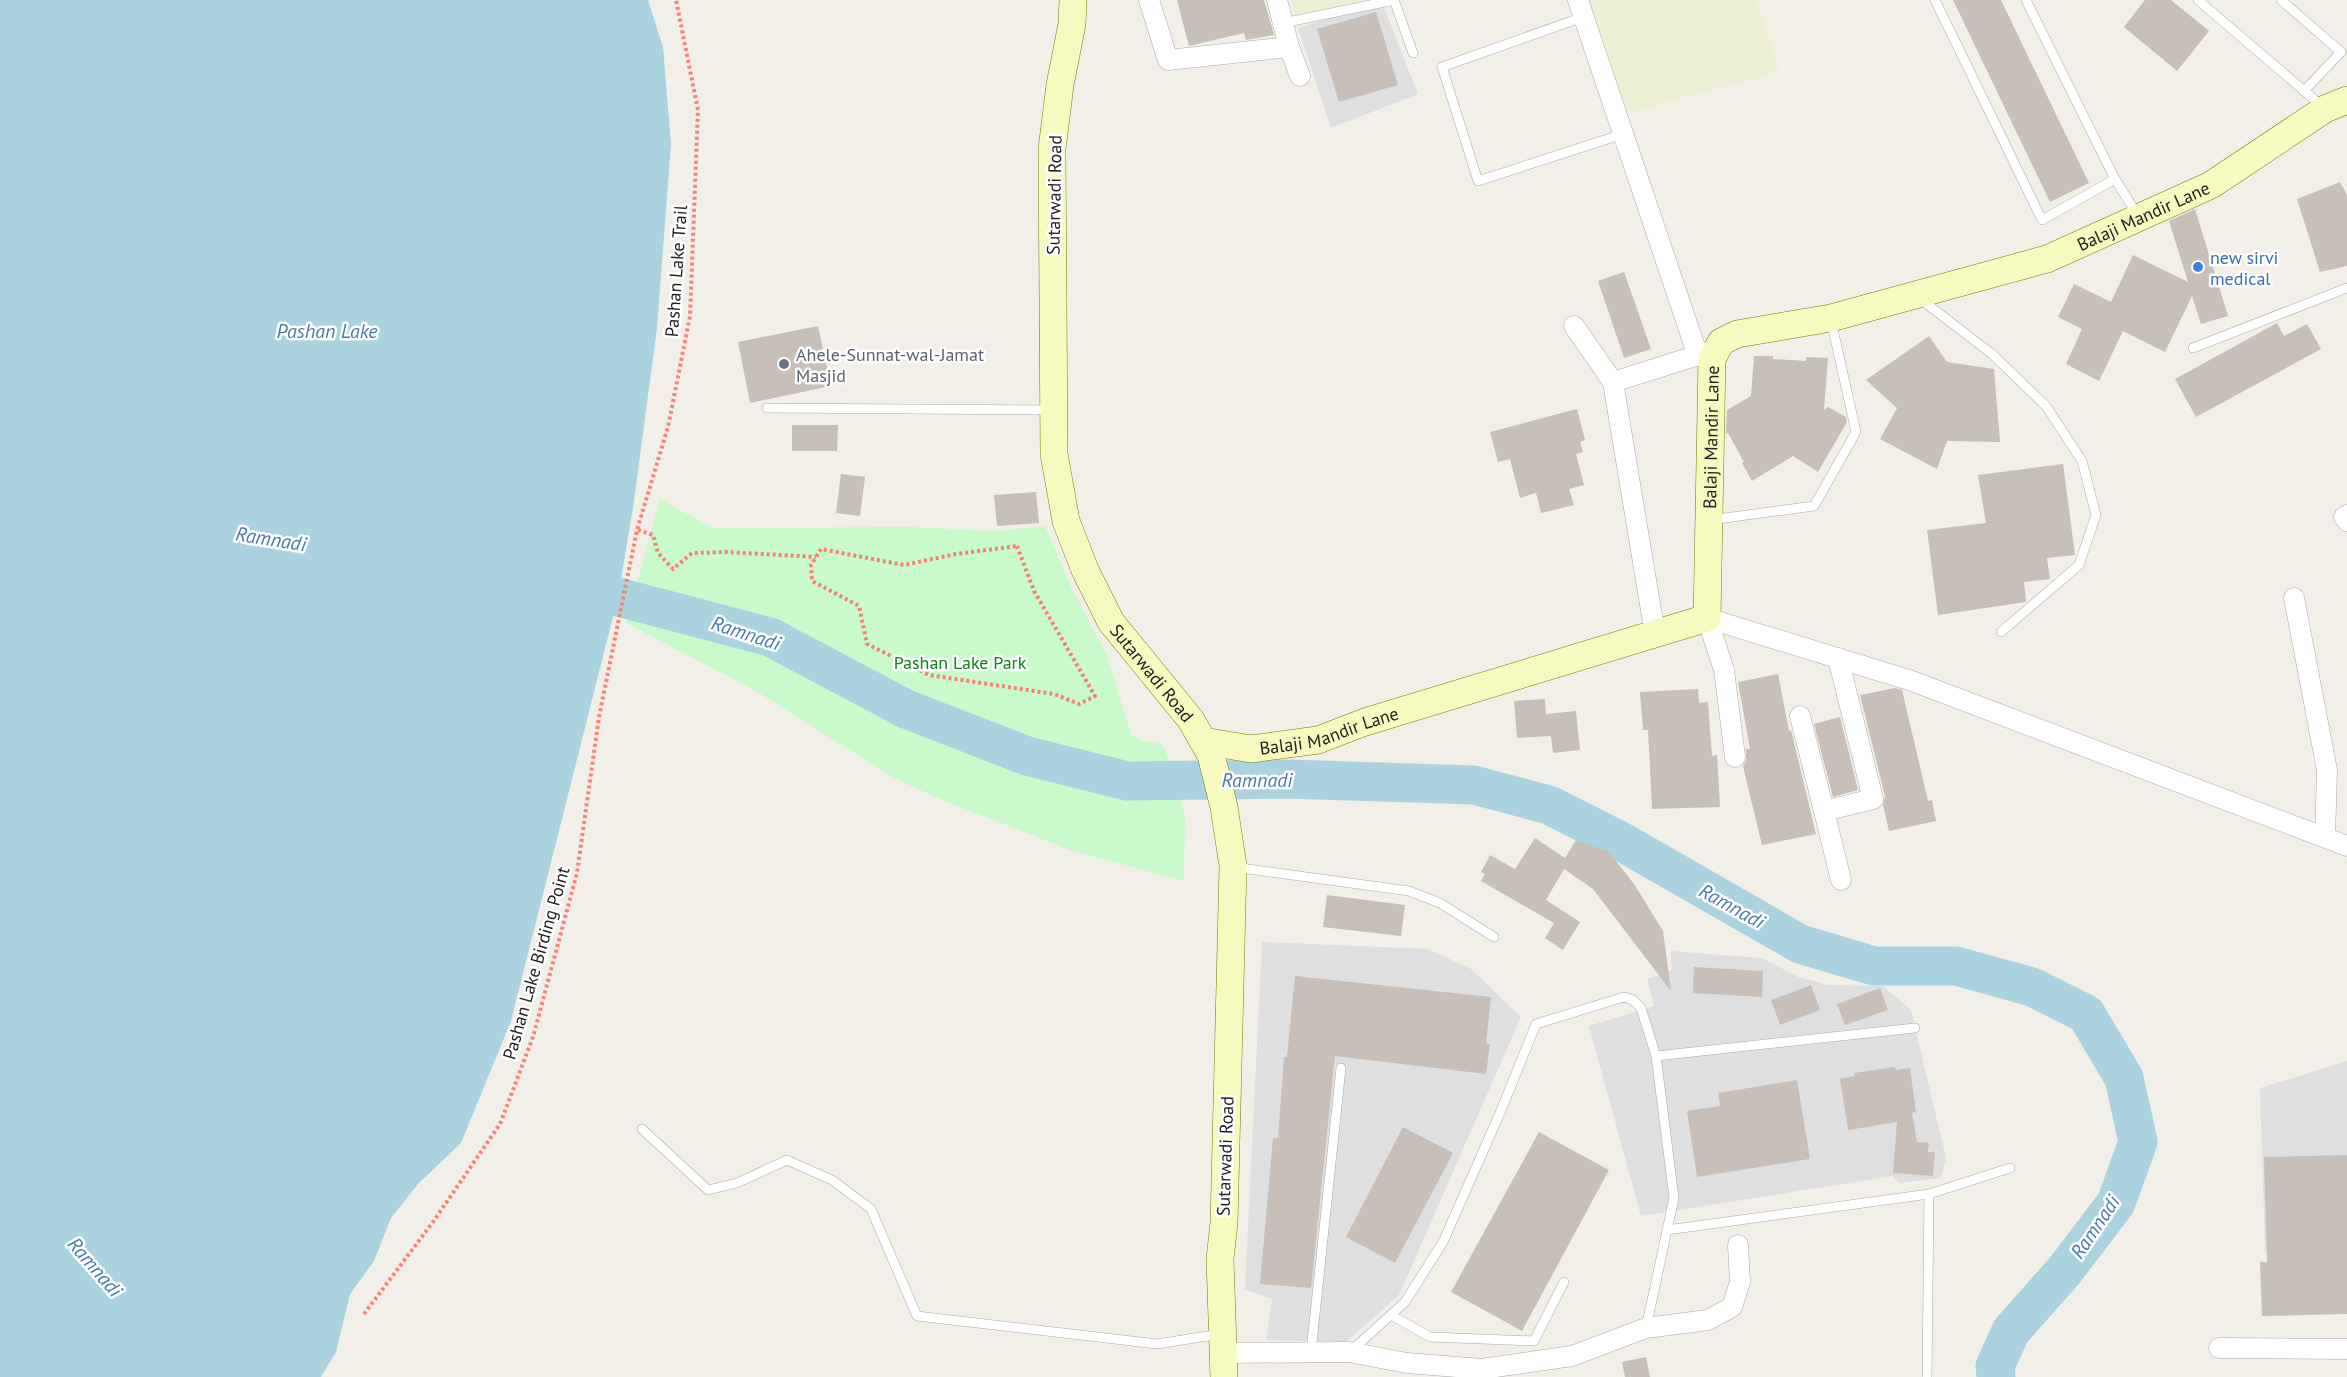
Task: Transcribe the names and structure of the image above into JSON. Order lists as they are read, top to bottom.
{
  "streets": {
    "street": ["Sutarwadi Road", "Balaji Mandir Lane"],
    "path": ["Pashan Lake Trail", "Pashan Lake Birding Point"]
  },
  "crossings": [
    ["Sutarwadi Road", "Balaji Mandir Lane"],
    ["Pashan Lake Trail", "Pashan Lake Birding Point"]
  ],
  "water": ["Pashan Lake", "Ramnadi"],
  "parks": ["Pashan Lake Park"],
  "places": ["new sirvi medical", "Ahele-Sunnat-wal-Jamat Masjid"]
}
